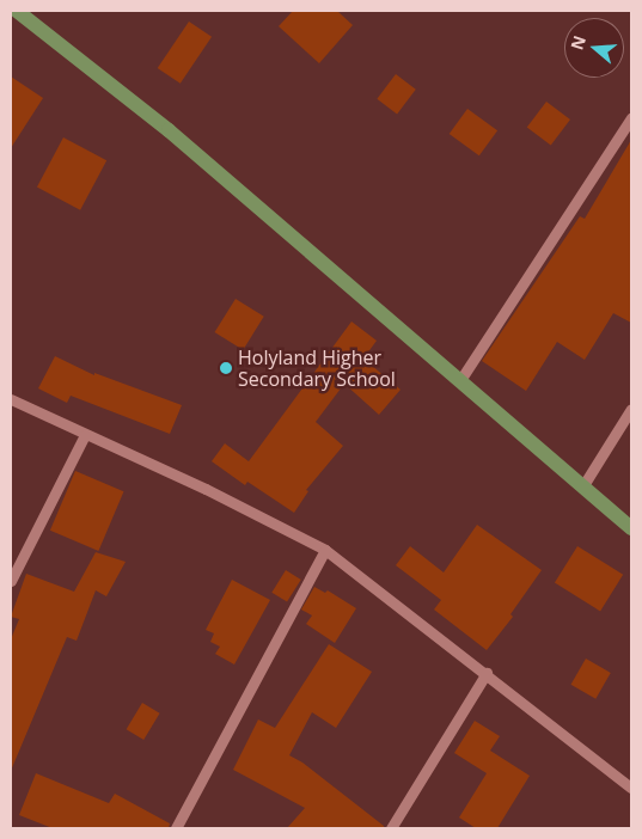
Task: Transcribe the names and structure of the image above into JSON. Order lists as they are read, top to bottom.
{
  "places": ["Holyland Higher Secondary School"],
  "north": "left"
}
